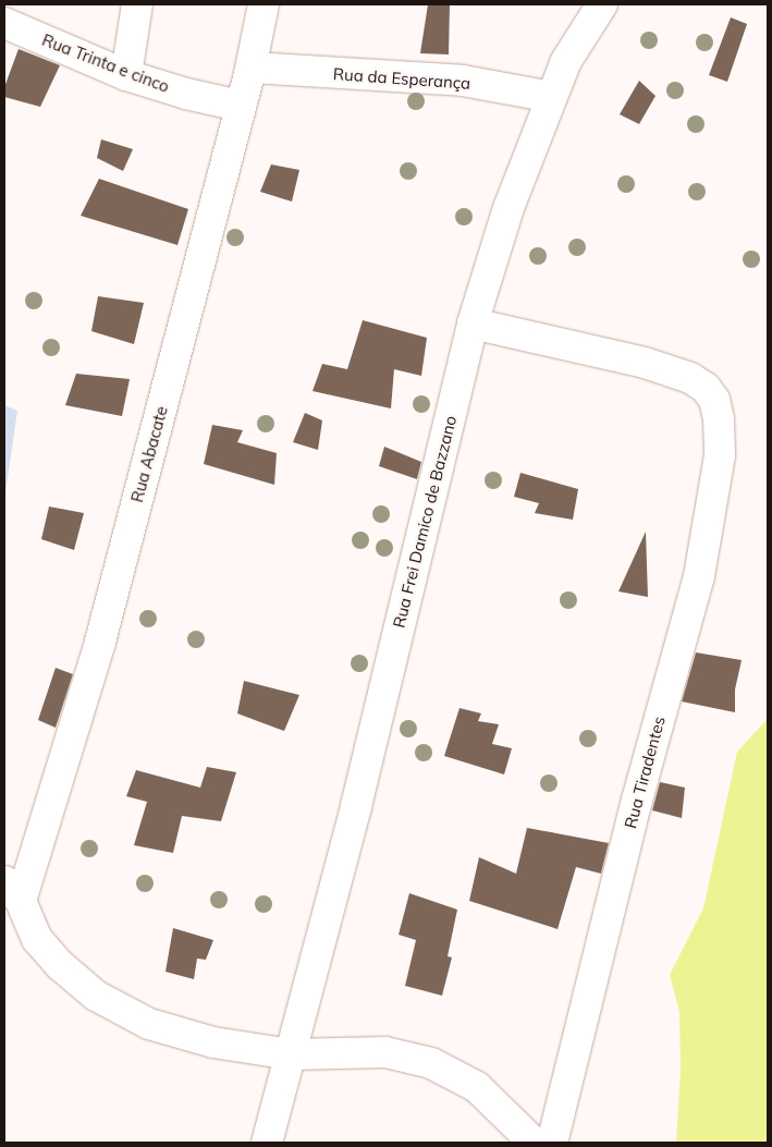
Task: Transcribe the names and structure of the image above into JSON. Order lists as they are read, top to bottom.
{
  "streets": {
    "street": [
      "Rua Trinta e cinco",
      "Rua da Esperança",
      "Rua Abacate",
      "Rua Frei Damico de Bazzano",
      "Rua Tiradentes"
    ]
  },
  "crossings": [
    ["Rua Trinta e cinco", "Rua Abacate"],
    ["Rua da Esperança", "Rua Abacate"],
    ["Rua da Esperança", "Rua Frei Damico de Bazzano"],
    ["Rua Frei Damico de Bazzano", "Rua Tiradentes"]
  ]
}
